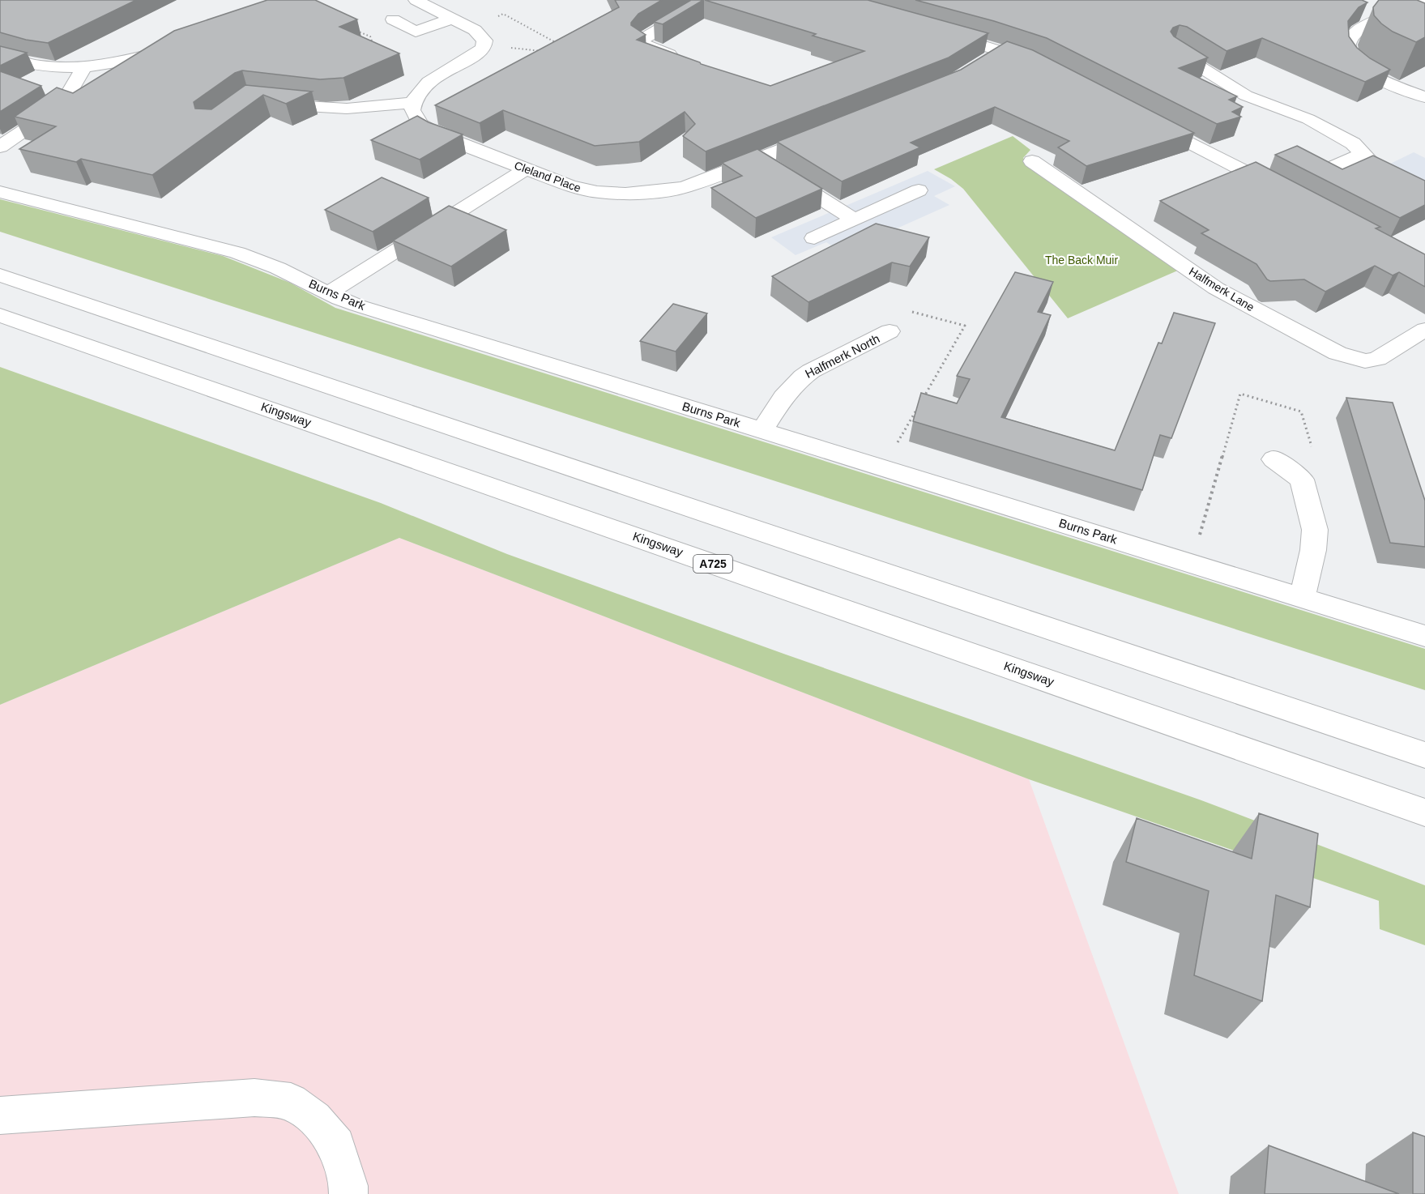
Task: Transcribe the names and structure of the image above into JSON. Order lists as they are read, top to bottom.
{
  "streets": {
    "main road": [
      "Cleland Place",
      "Halfmerk Lane",
      "Burns Park",
      "Halfmerk North",
      "Kingsway",
      "A725"
    ]
  },
  "crossings": [
    ["Burns Park", "Halfmerk North"]
  ],
  "parks": ["The Back Muir"]
}
